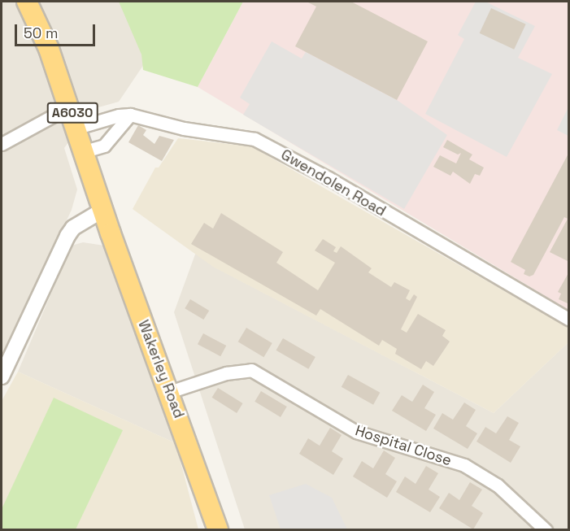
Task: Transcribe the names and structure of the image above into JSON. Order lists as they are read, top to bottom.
{
  "streets": {
    "highway": ["A6030", "Wakerley Road"],
    "street": ["Gwendolen Road", "Hospital Close"]
  },
  "crossings": [
    ["A6030", "Gwendolen Road"],
    ["A6030", "Wakerley Road"],
    ["Wakerley Road", "Hospital Close"]
  ],
  "scale_bar": "50 m"
}
